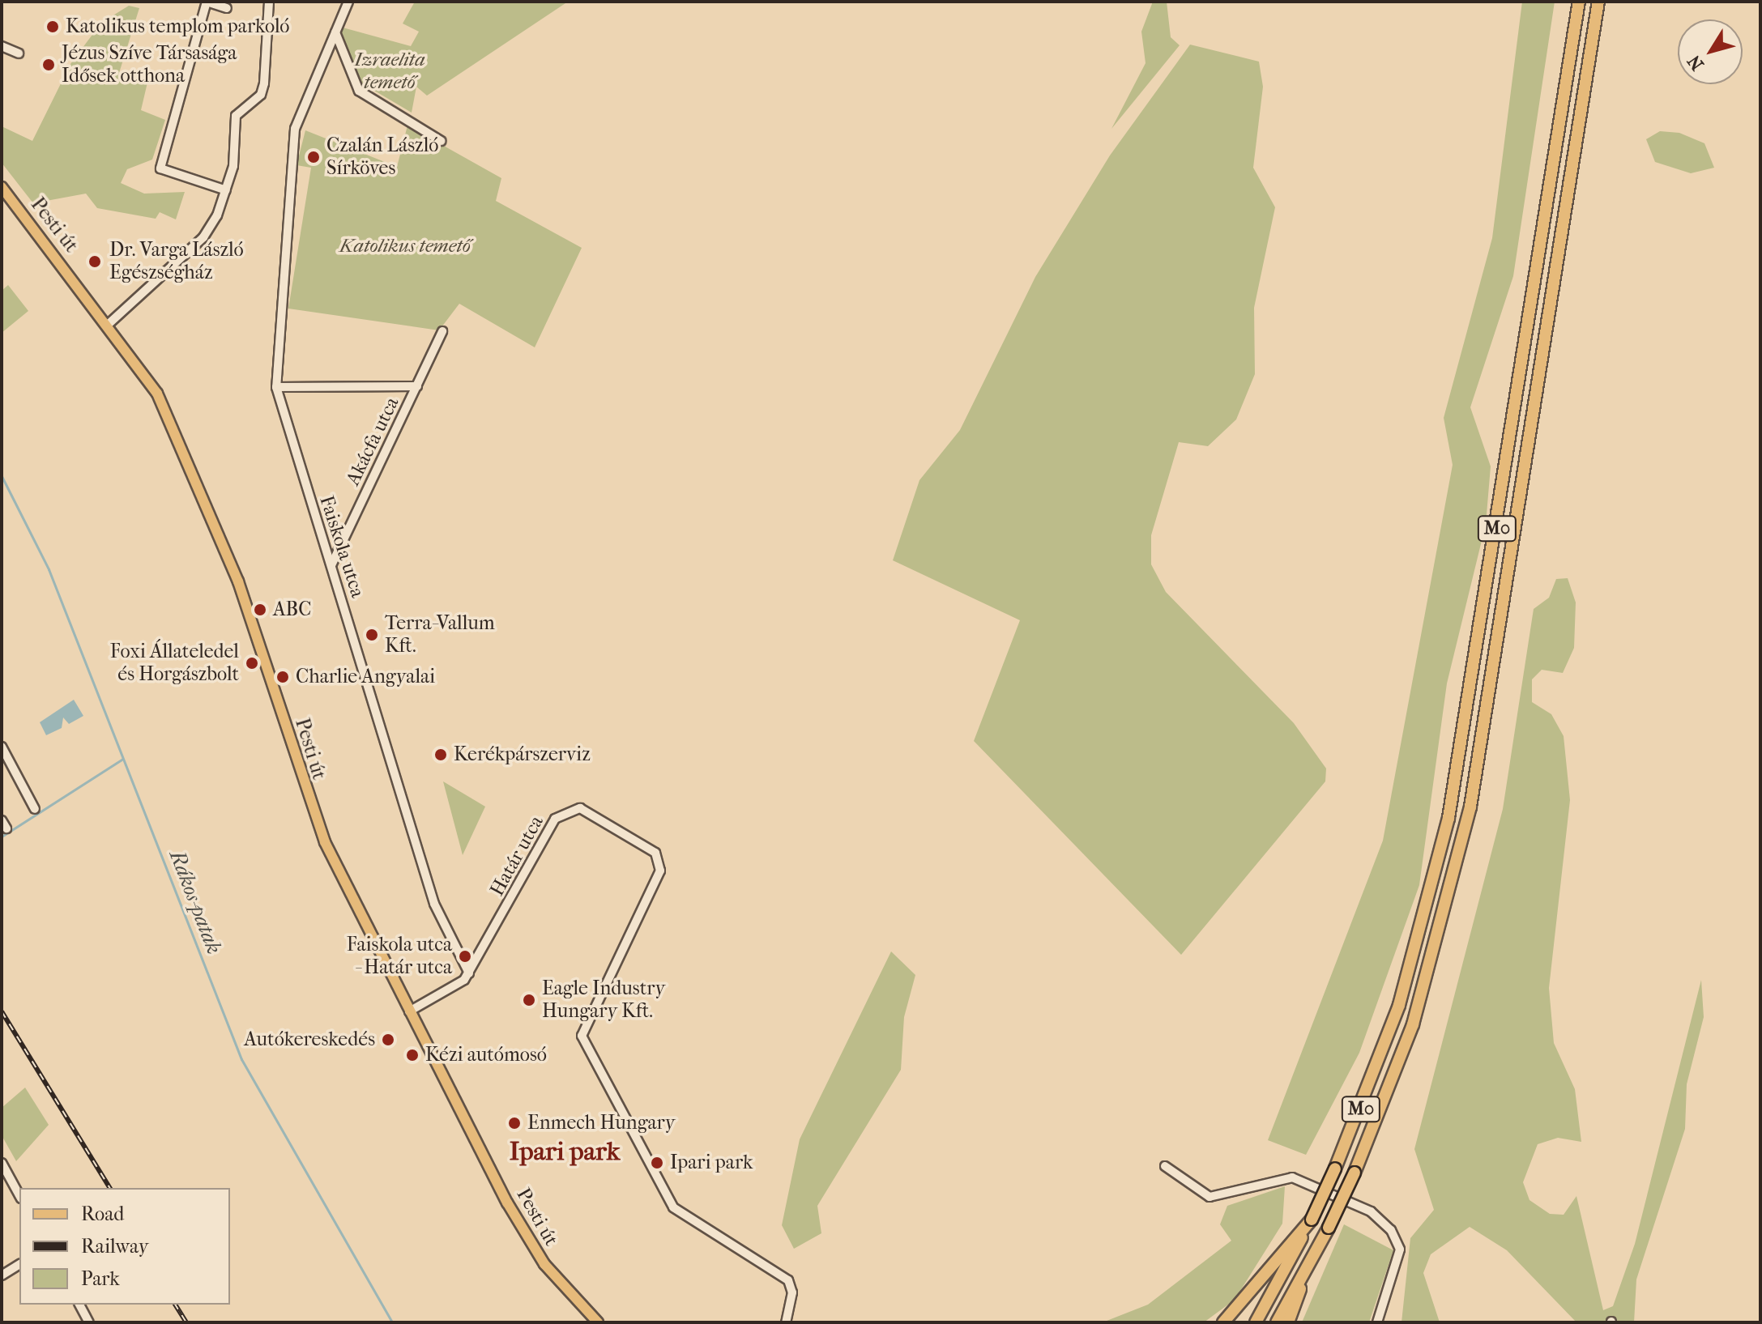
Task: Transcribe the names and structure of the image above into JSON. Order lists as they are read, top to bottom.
{
  "streets": {
    "highway": ["M0"],
    "main road": ["Pesti út"],
    "street": ["Akácfa utca", "Faiskola utca", "Határ utca"]
  },
  "crossings": [
    ["Pesti út", "Határ utca"],
    ["Akácfa utca", "Faiskola utca"],
    ["Faiskola utca", "Határ utca"]
  ],
  "districts": ["Ipari park"],
  "water": ["Rákos-patak"],
  "parks": ["Izraelita temető", "Katolikus temető"],
  "places": [
    "Katolikus templom parkoló",
    "Jézus Szíve Társasága Idősek otthona",
    "Czalán László Sírköves",
    "Dr. Varga László Egészségház",
    "ABC",
    "Terra-Vallum Kft.",
    "Foxi Állateledel és Horgászbolt",
    "Charlie Angyalai",
    "Kerékpárszerviz",
    "Faiskola utca - Határ utca",
    "Eagle Industry Hungary Kft.",
    "Autókereskedés",
    "Kézi autómosó",
    "Enmech Hungary",
    "Ipari park"
  ],
  "legend": ["Road", "Railway", "Park"],
  "north": "bottom left"
}
